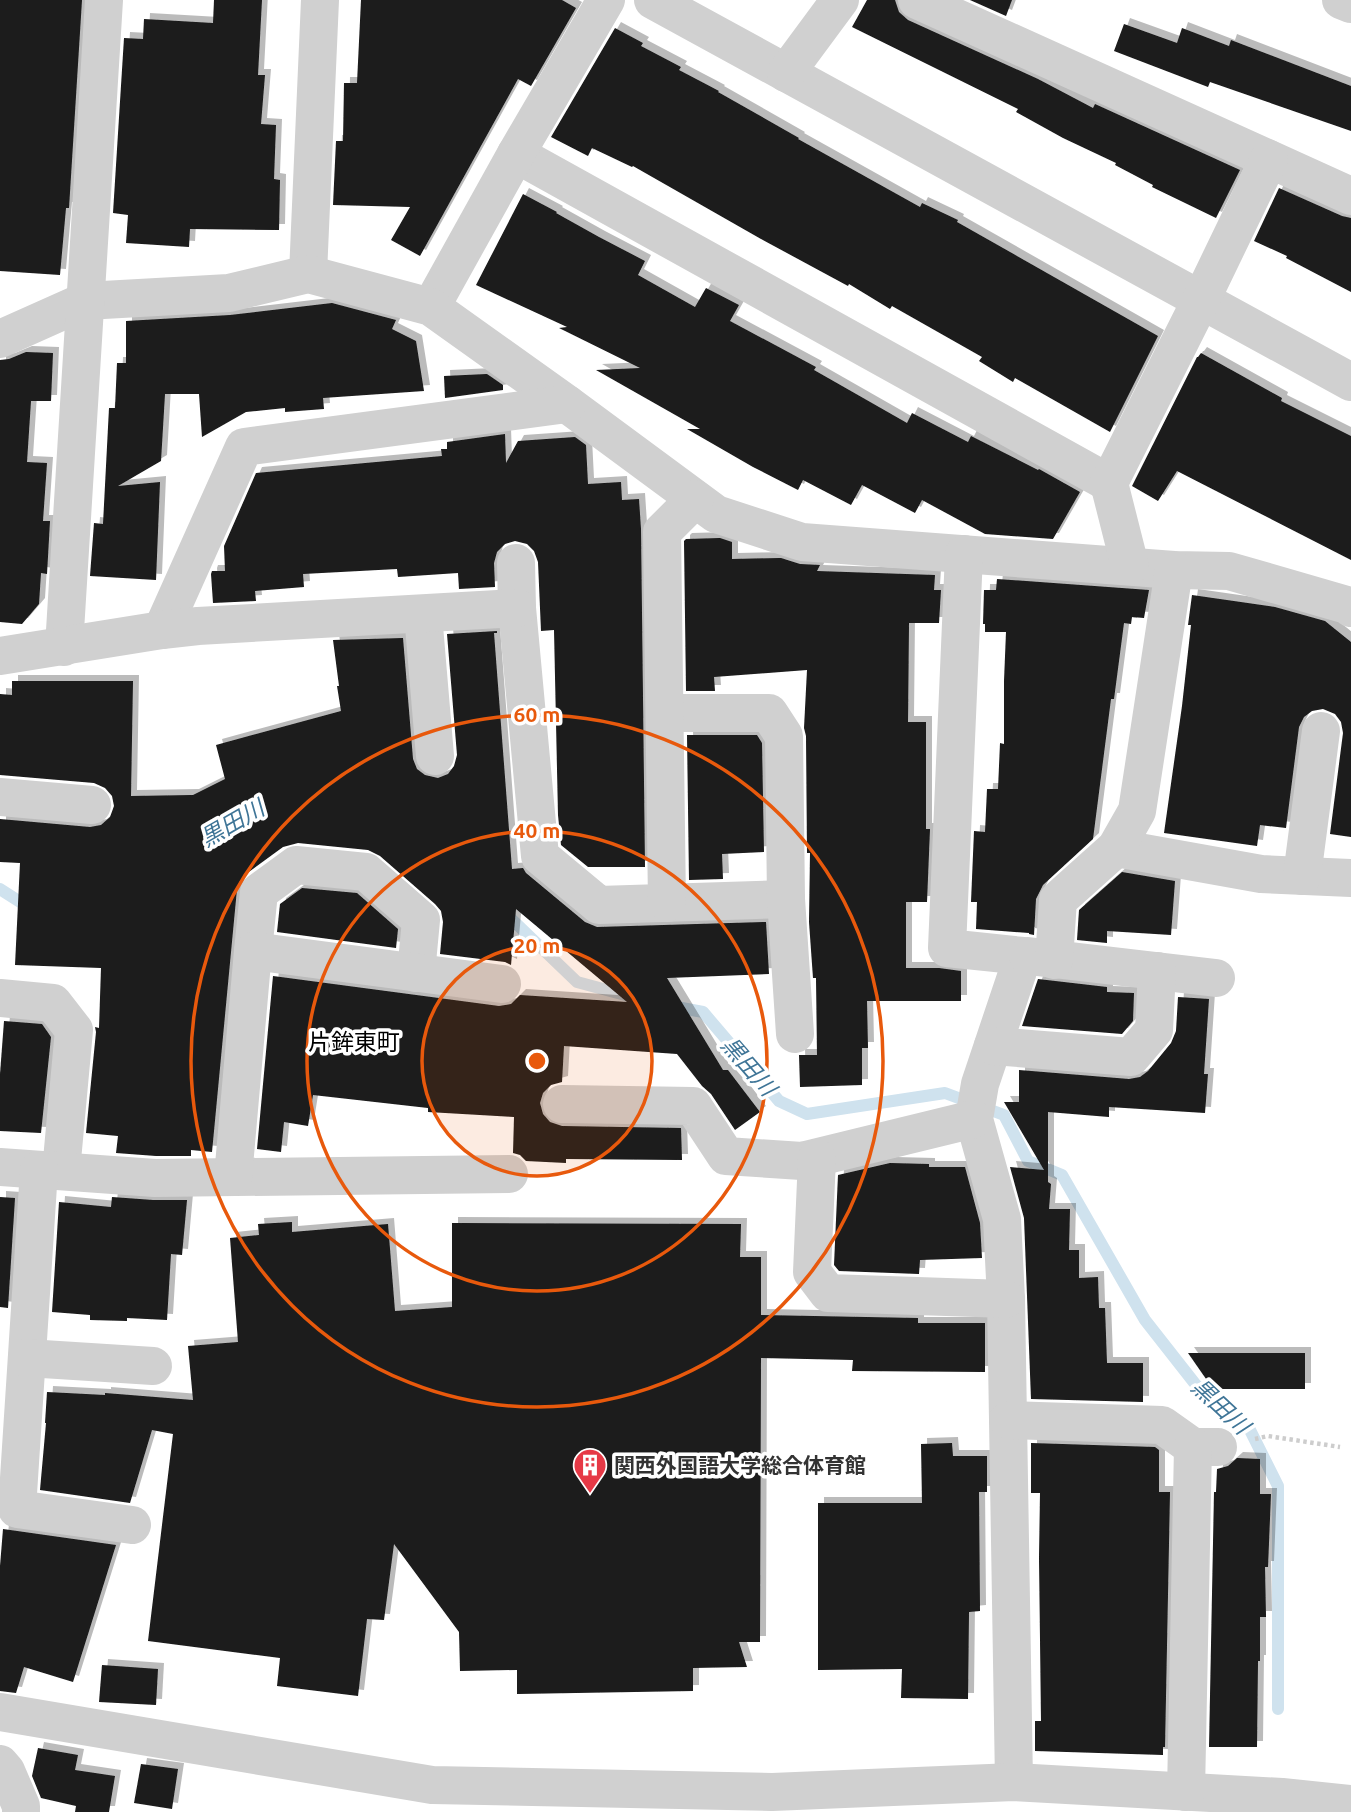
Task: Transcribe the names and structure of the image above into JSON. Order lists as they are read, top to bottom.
{
  "districts": ["片鉾東町"],
  "water": ["黒田川"],
  "places": {
    "building": ["関西外国語大学総合体育館"]
  },
  "rings": ["60 m", "40 m", "20 m"]
}
